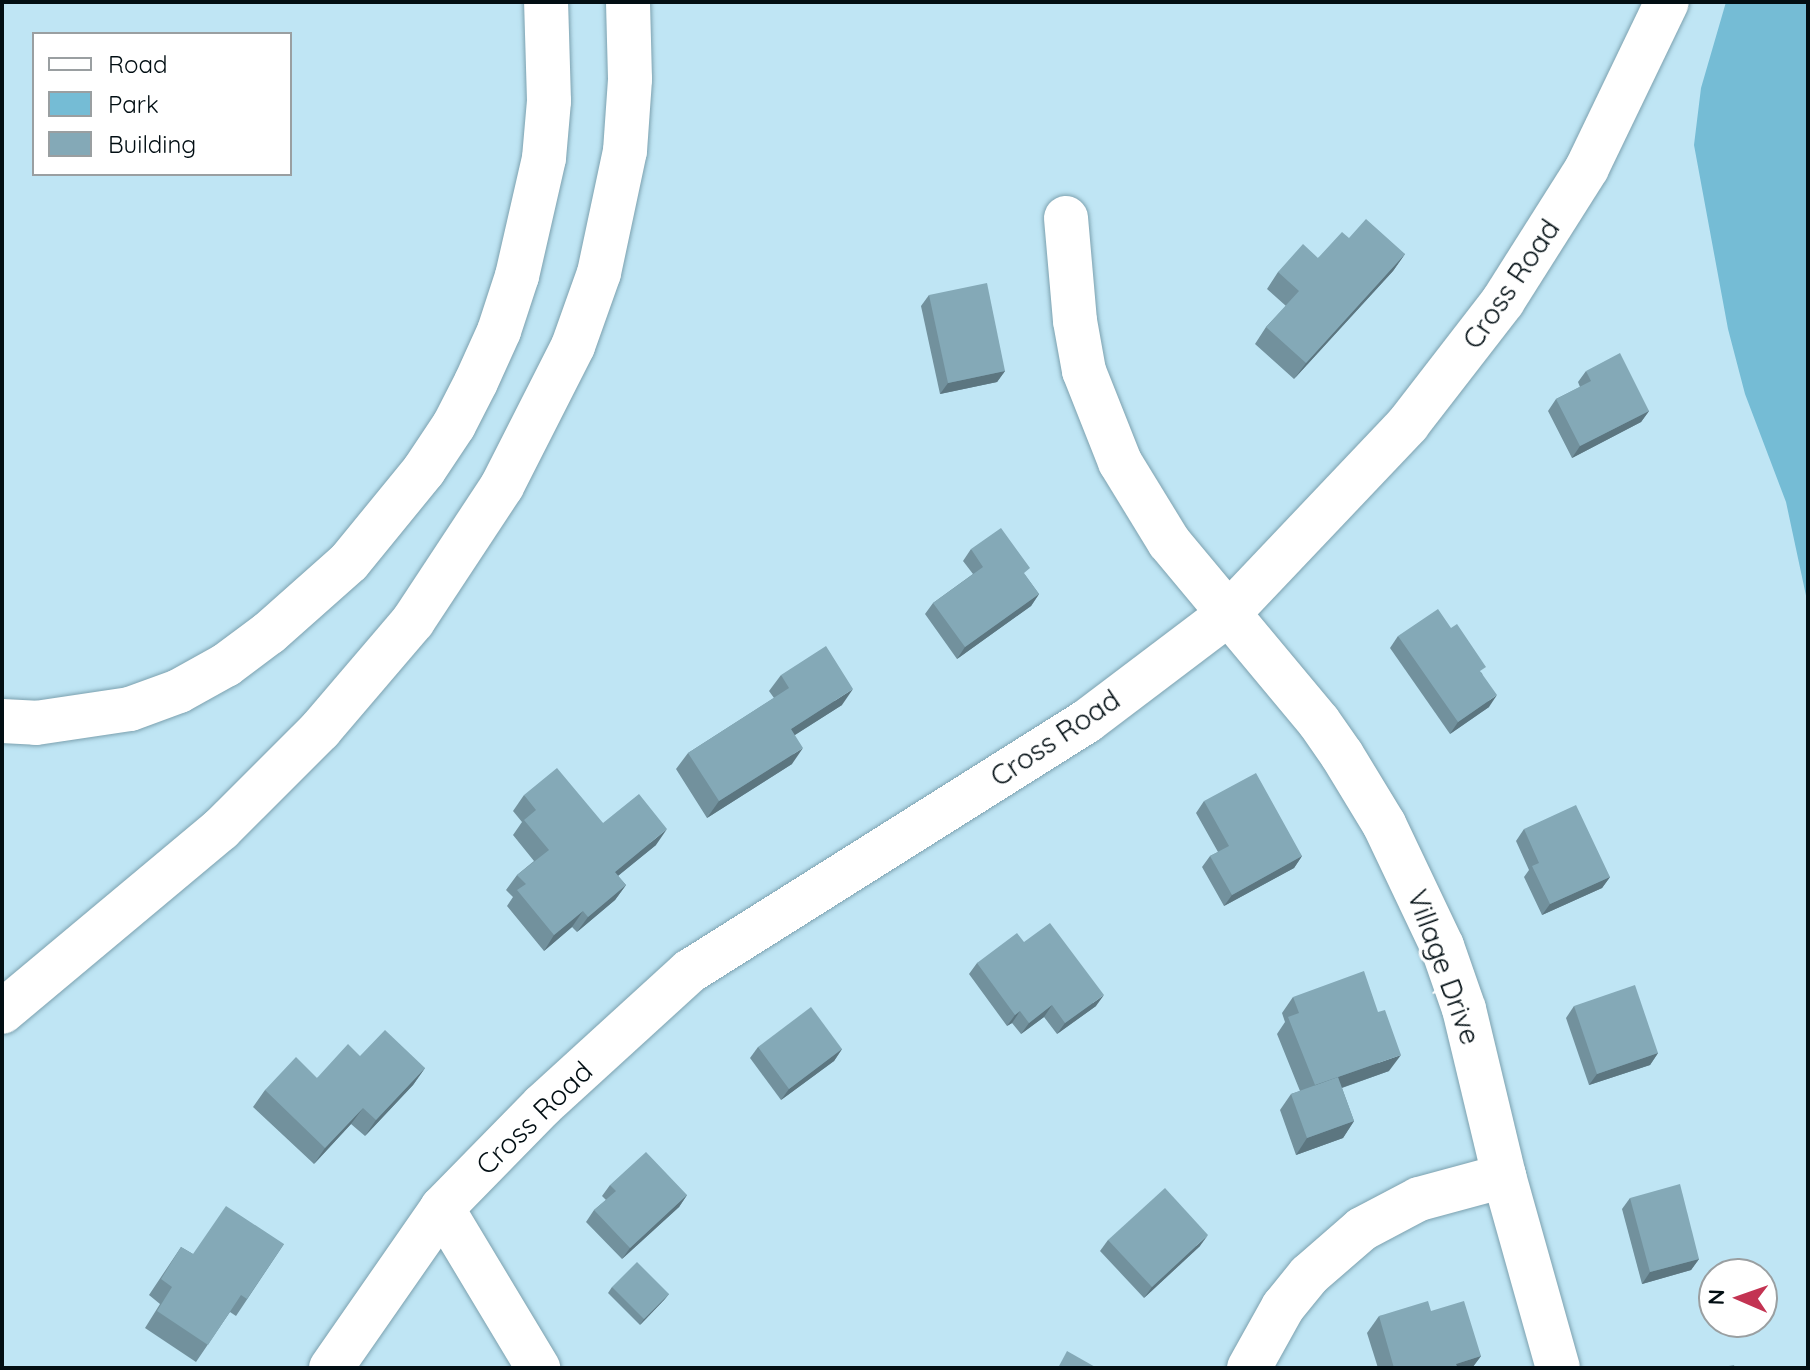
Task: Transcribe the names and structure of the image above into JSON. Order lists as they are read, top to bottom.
{
  "streets": {
    "main road": ["Cross Road", "Village Drive"]
  },
  "crossings": [
    ["Cross Road", "Village Drive"]
  ],
  "legend": ["Road", "Park", "Building"],
  "north": "left"
}
